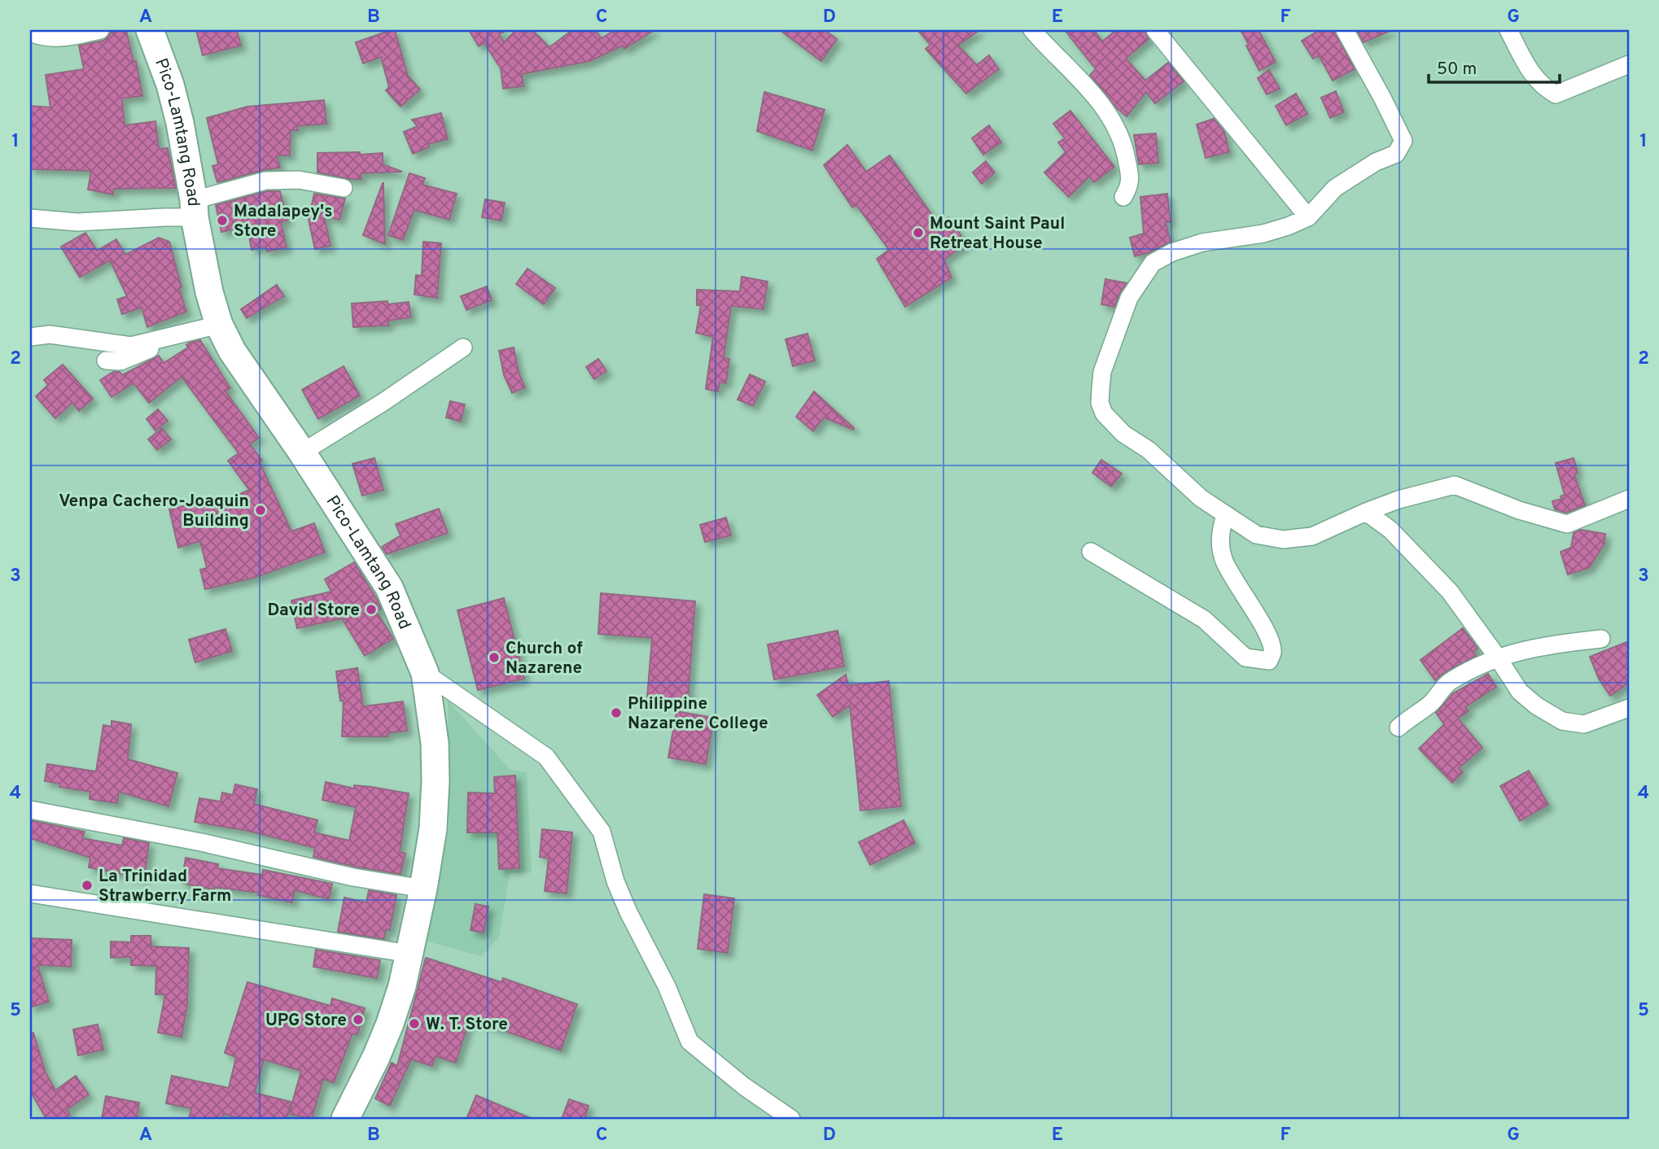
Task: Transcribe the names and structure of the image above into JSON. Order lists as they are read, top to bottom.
{
  "streets": {
    "main road": ["Pico-Lamtang Road"]
  },
  "places": [
    "Madalapey's Store",
    "Mount Saint Paul Retreat House",
    "Venpa Cachero-Joaquin Building",
    "David Store",
    "Church of Nazarene",
    "Philippine Nazarene College",
    "La Trinidad Strawberry Farm",
    "UPG Store",
    "W. T. Store"
  ],
  "scale_bar": "50 m",
  "grid": {
    "columns": [
      "A",
      "B",
      "C",
      "D",
      "E",
      "F",
      "G"
    ],
    "rows": [
      "1",
      "2",
      "3",
      "4",
      "5"
    ]
  }
}
